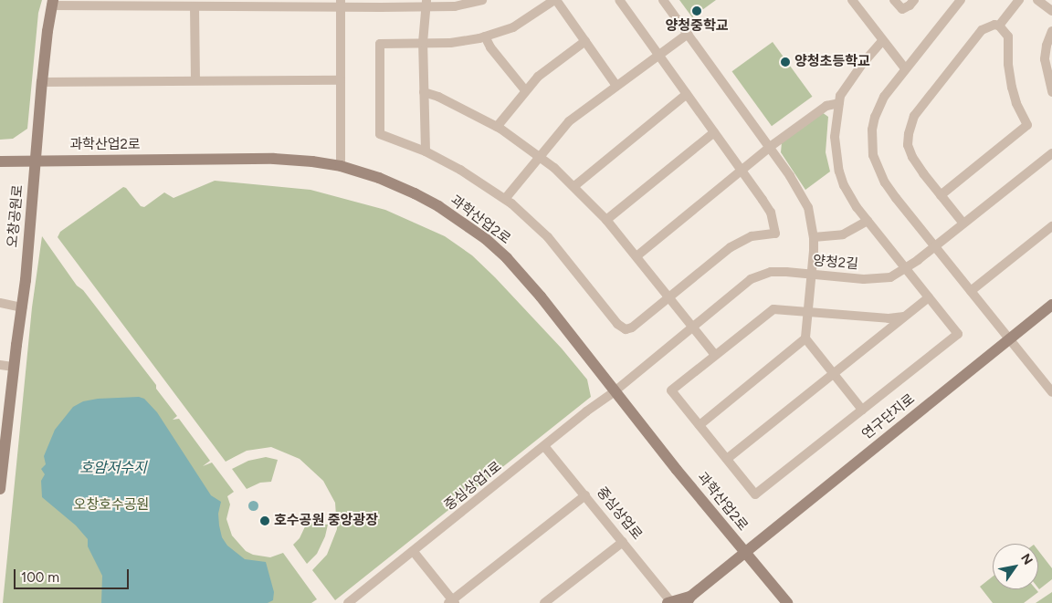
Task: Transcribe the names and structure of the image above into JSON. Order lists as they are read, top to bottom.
{
  "streets": {
    "street": [
      "과학산업2로",
      "오창공원로",
      "양청2길",
      "연구단지로",
      "중심상업1로",
      "중심상업로"
    ]
  },
  "crossings": [
    ["과학산업2로", "오창공원로"],
    ["과학산업2로", "양청2길"],
    ["과학산업2로", "연구단지로"],
    ["과학산업2로", "중심상업1로"],
    ["과학산업2로", "중심상업로"],
    ["양청2길", "중심상업1로"],
    ["연구단지로", "중심상업로"],
    ["중심상업1로", "중심상업로"]
  ],
  "water": ["호암저수지"],
  "parks": ["오창호수공원"],
  "places": ["양청중학교", "양청초등학교", "호수공원 중앙광장"],
  "scale_bar": "100 m",
  "north": "top right"
}
